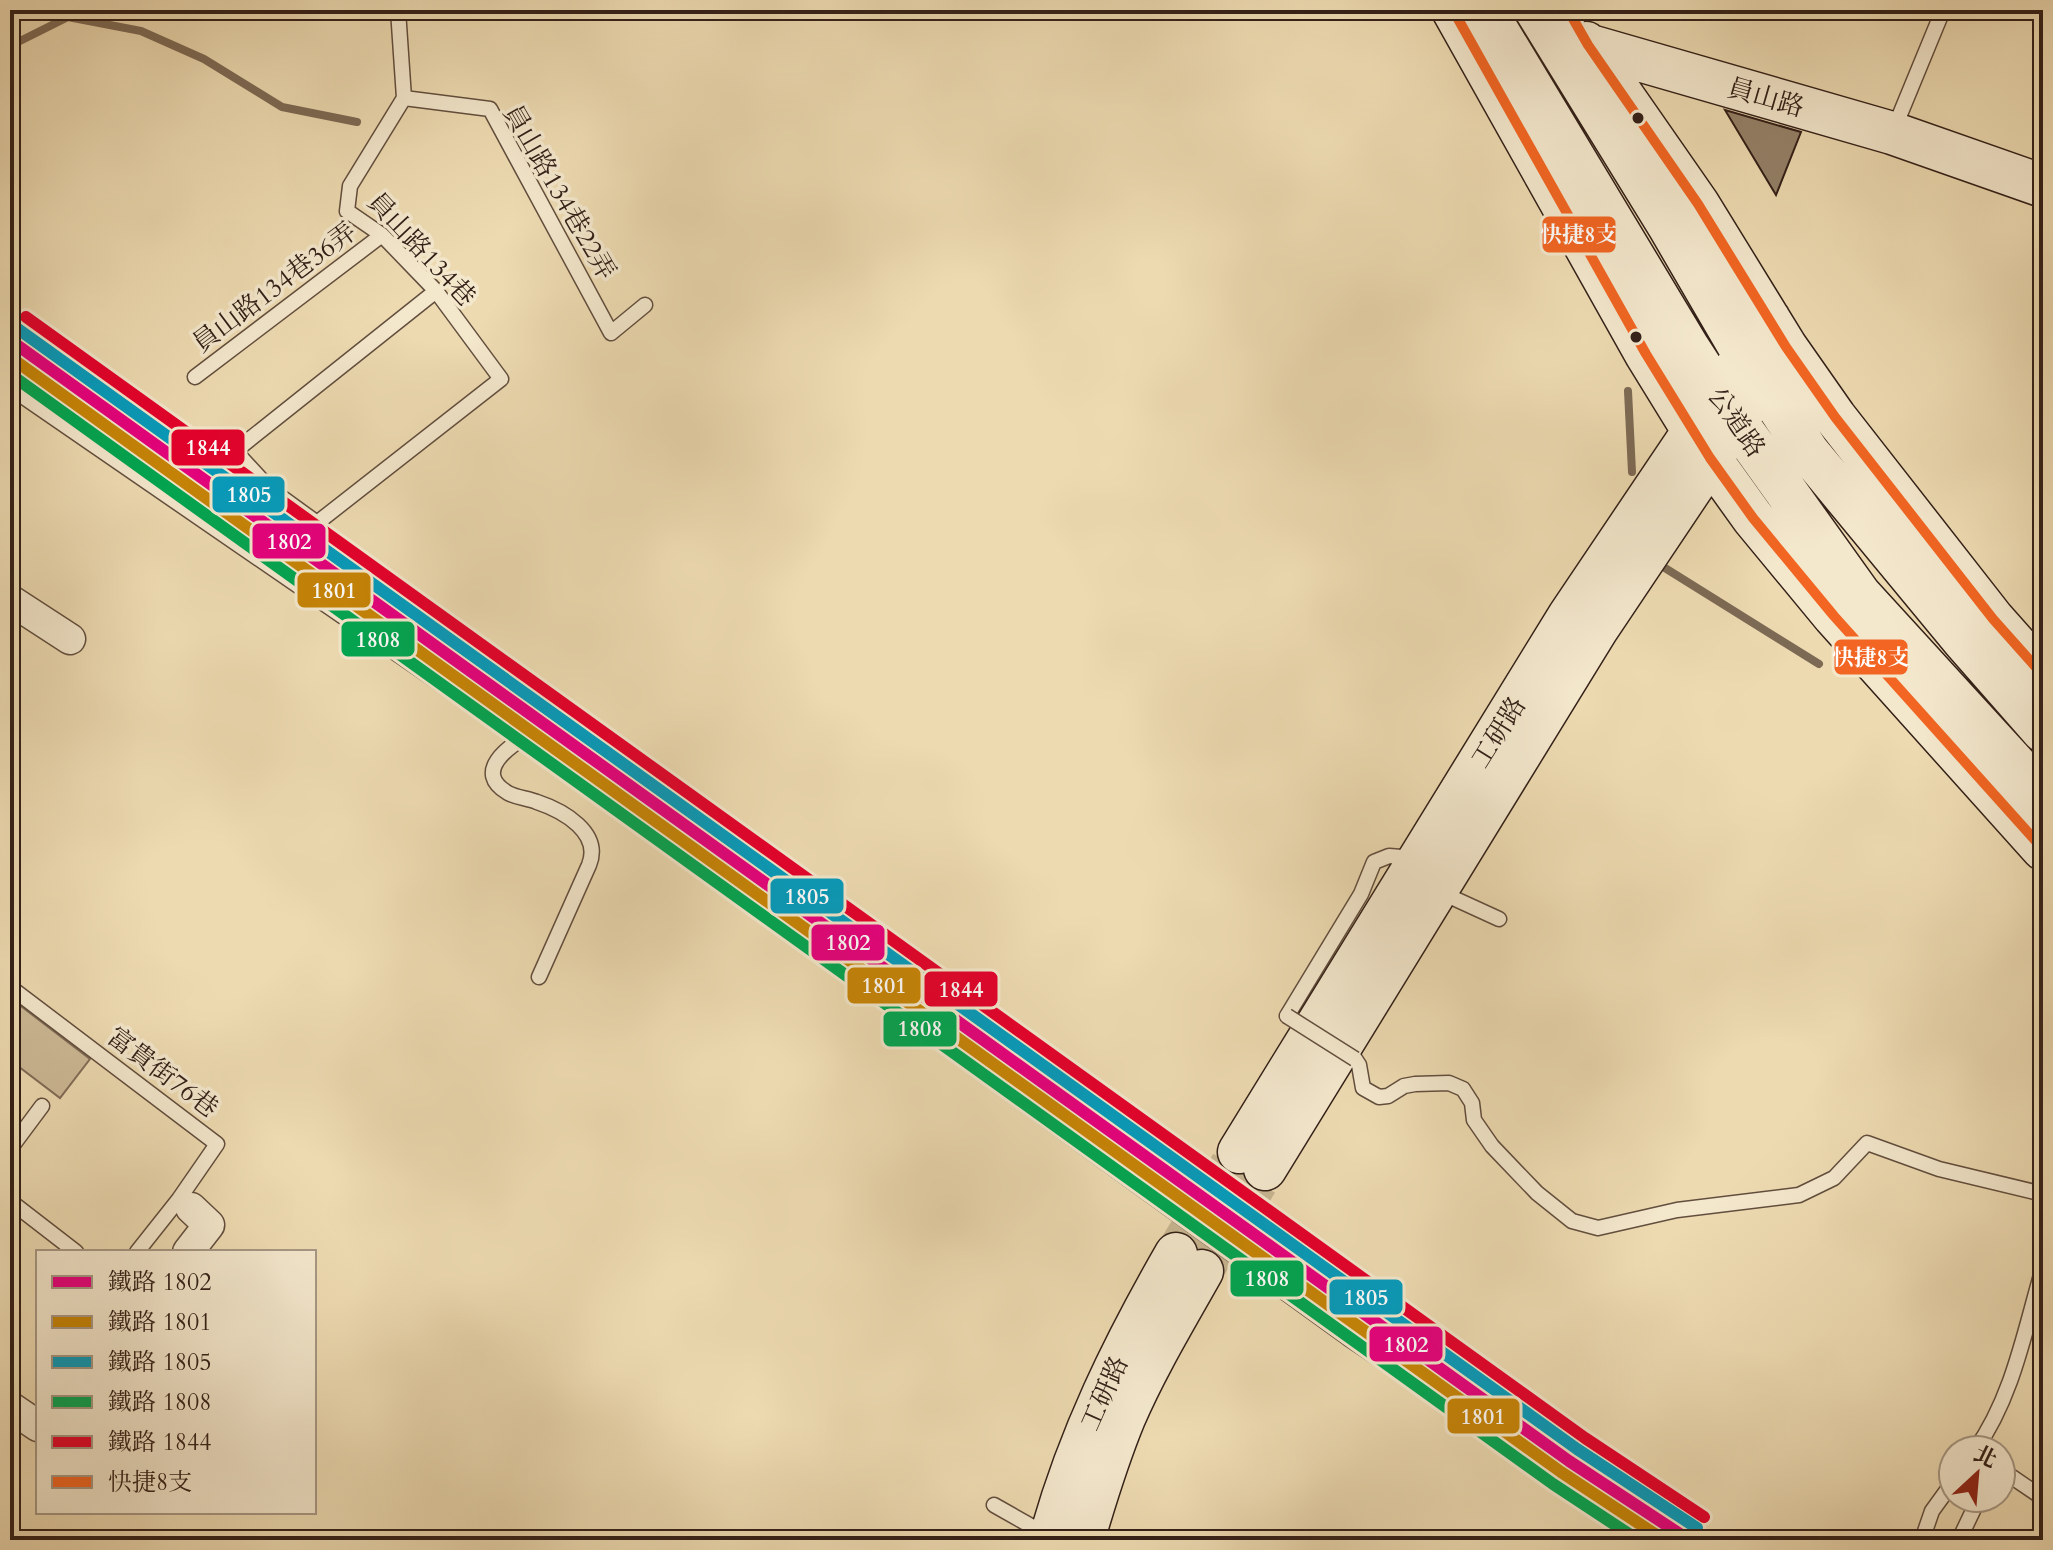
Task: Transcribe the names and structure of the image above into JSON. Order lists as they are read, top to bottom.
{
  "streets": {
    "street": ["員山路", "公道路", "工研路"],
    "lane": [
      "員山路134巷22弄",
      "員山路134巷",
      "員山路134巷36弄",
      "富貴街76巷"
    ]
  },
  "crossings": [
    ["員山路", "公道路"],
    ["員山路134巷22弄", "員山路134巷"],
    ["員山路134巷", "員山路134巷36弄"],
    ["公道路", "工研路"]
  ],
  "lines": [
    "transit line 快捷8支",
    "rail line 1844",
    "rail line 1805",
    "rail line 1802",
    "rail line 1801",
    "rail line 1808"
  ],
  "legend": [
    "鐵路 1802",
    "鐵路 1801",
    "鐵路 1805",
    "鐵路 1808",
    "鐵路 1844",
    "快捷8支"
  ],
  "north": "top right"
}
